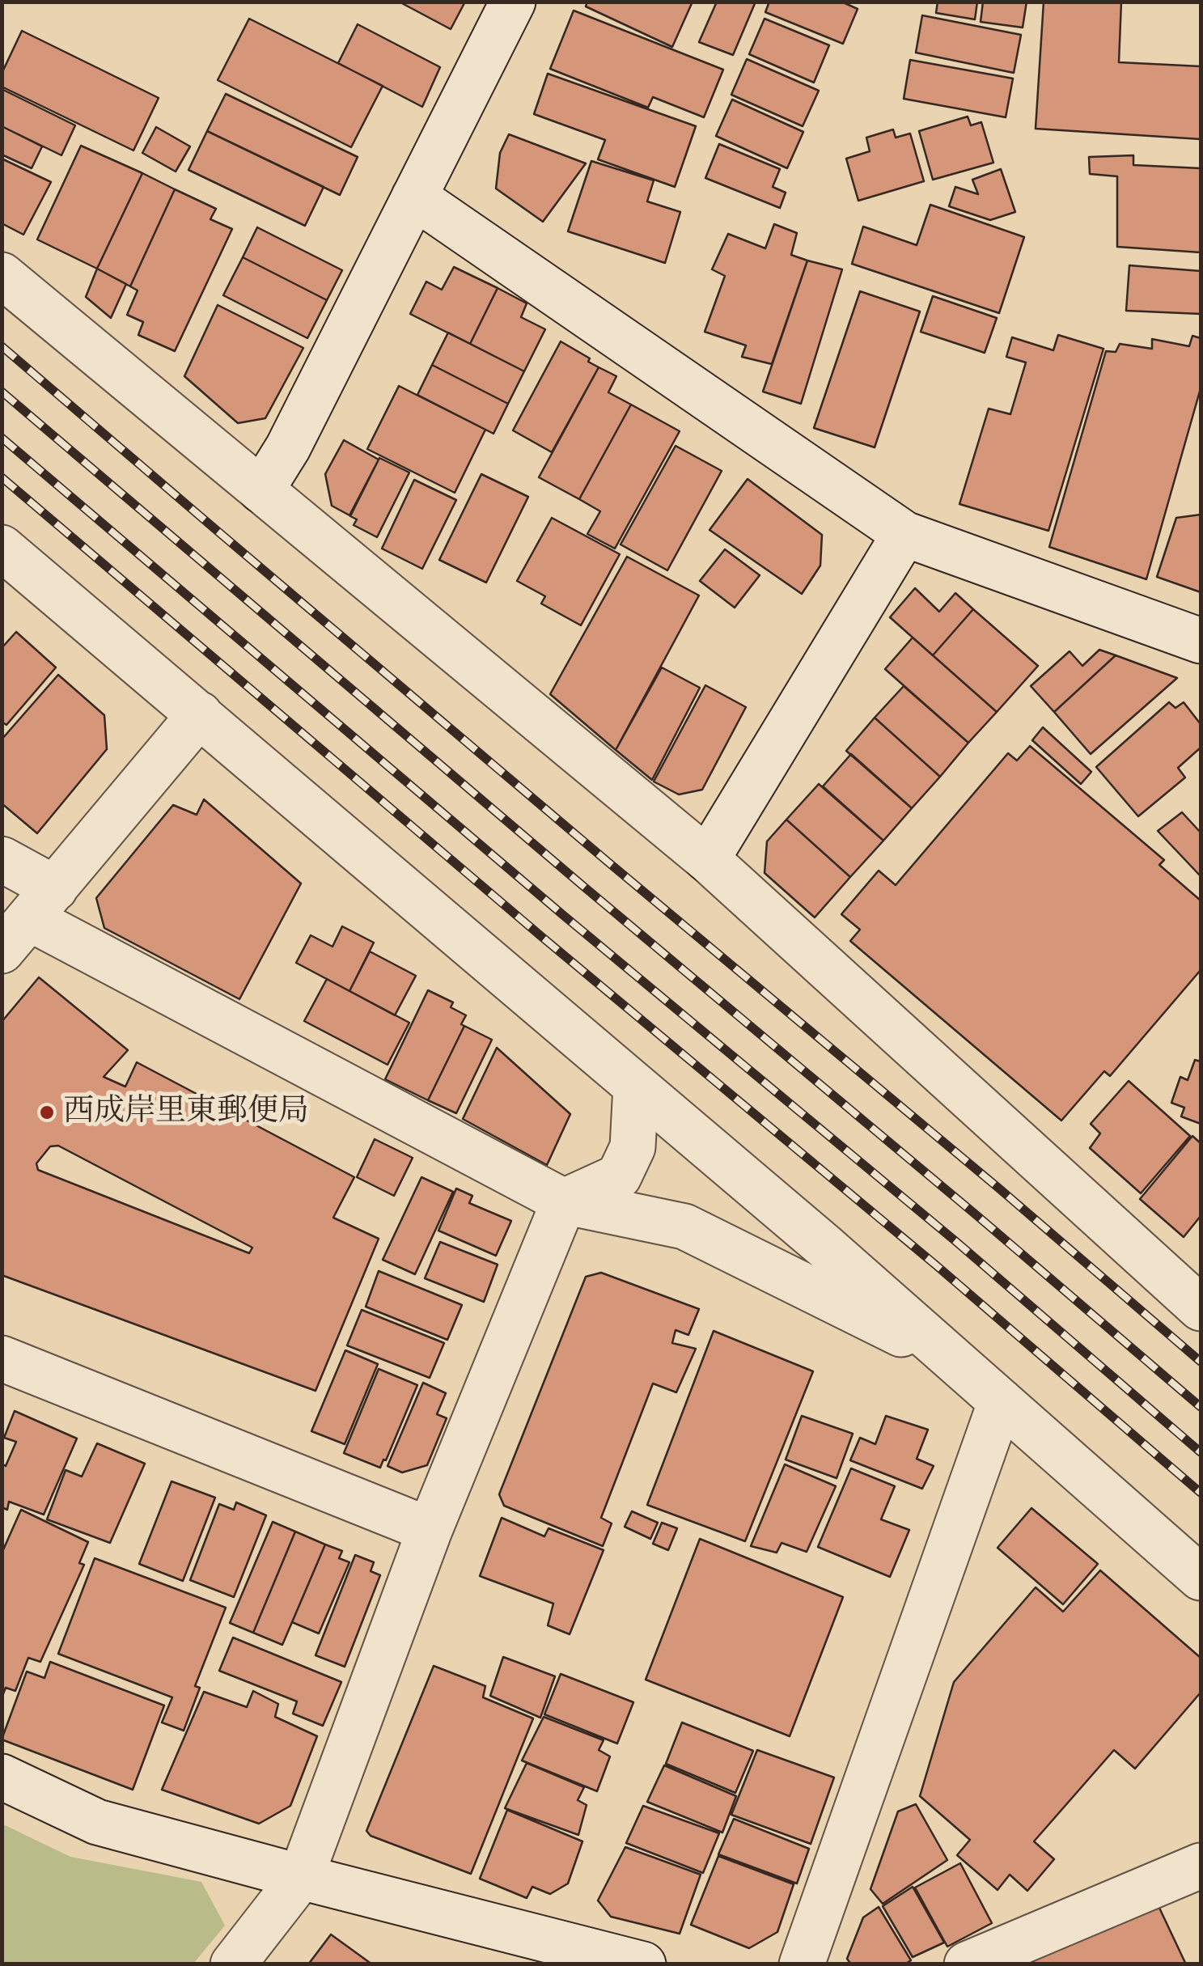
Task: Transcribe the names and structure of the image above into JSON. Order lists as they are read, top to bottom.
{
  "places": ["西成岸里東郵便局"]
}
